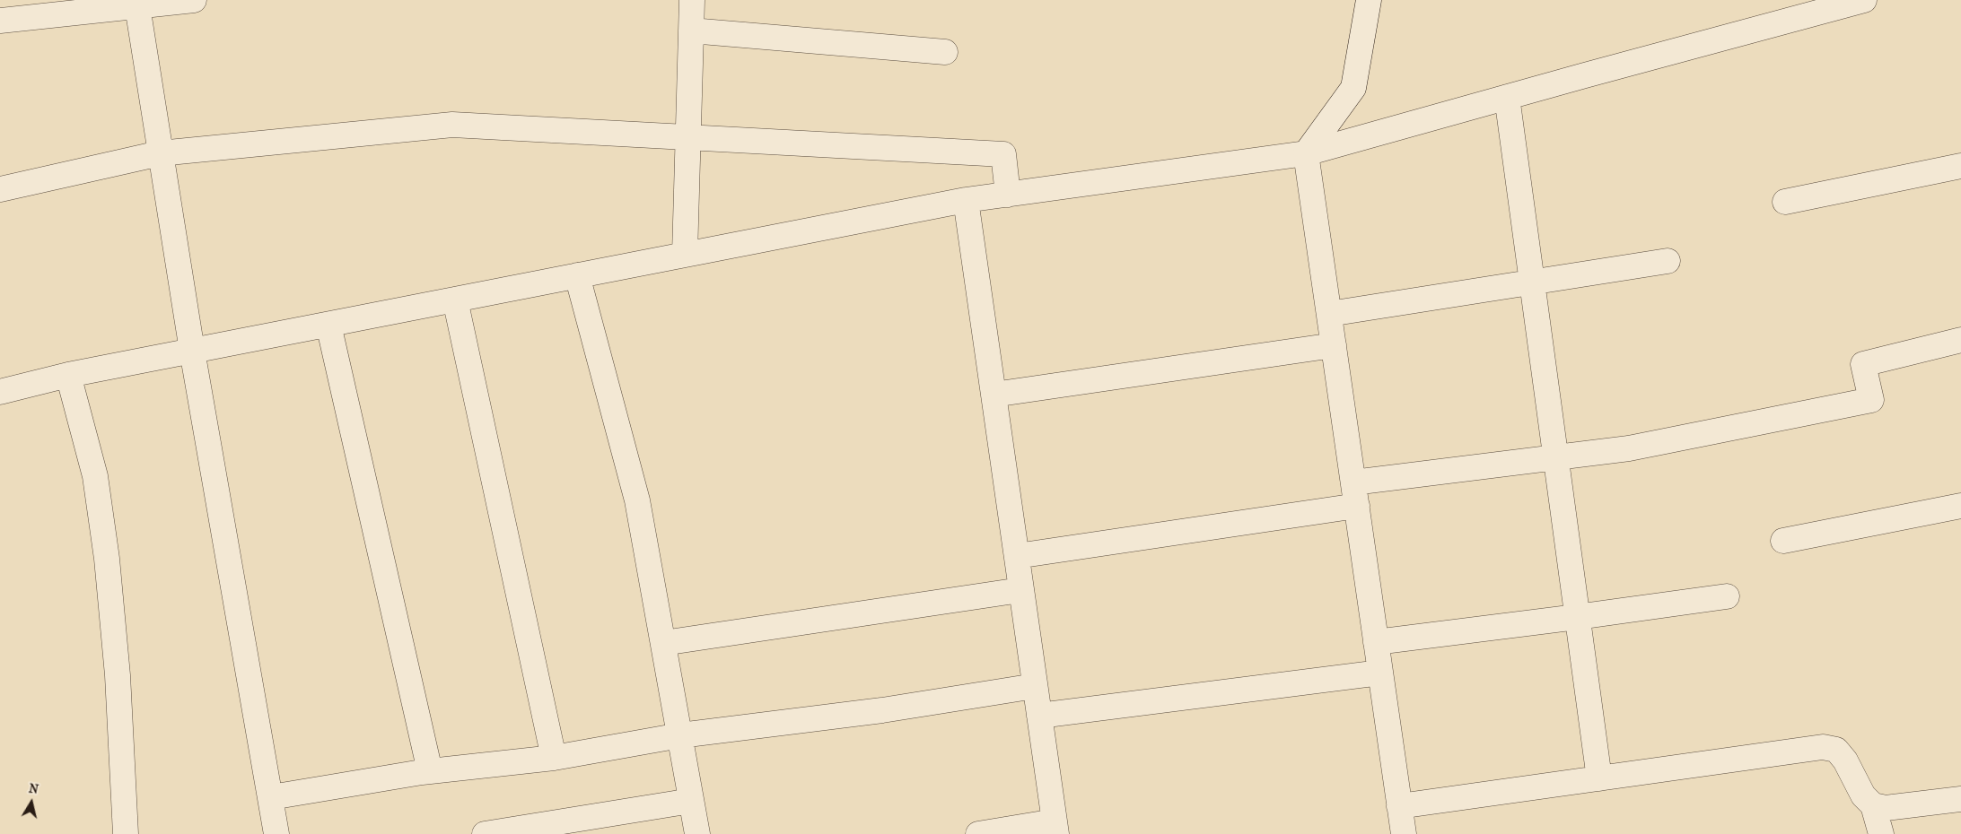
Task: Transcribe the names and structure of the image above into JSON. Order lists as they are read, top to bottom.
{
  "north": "top"
}
